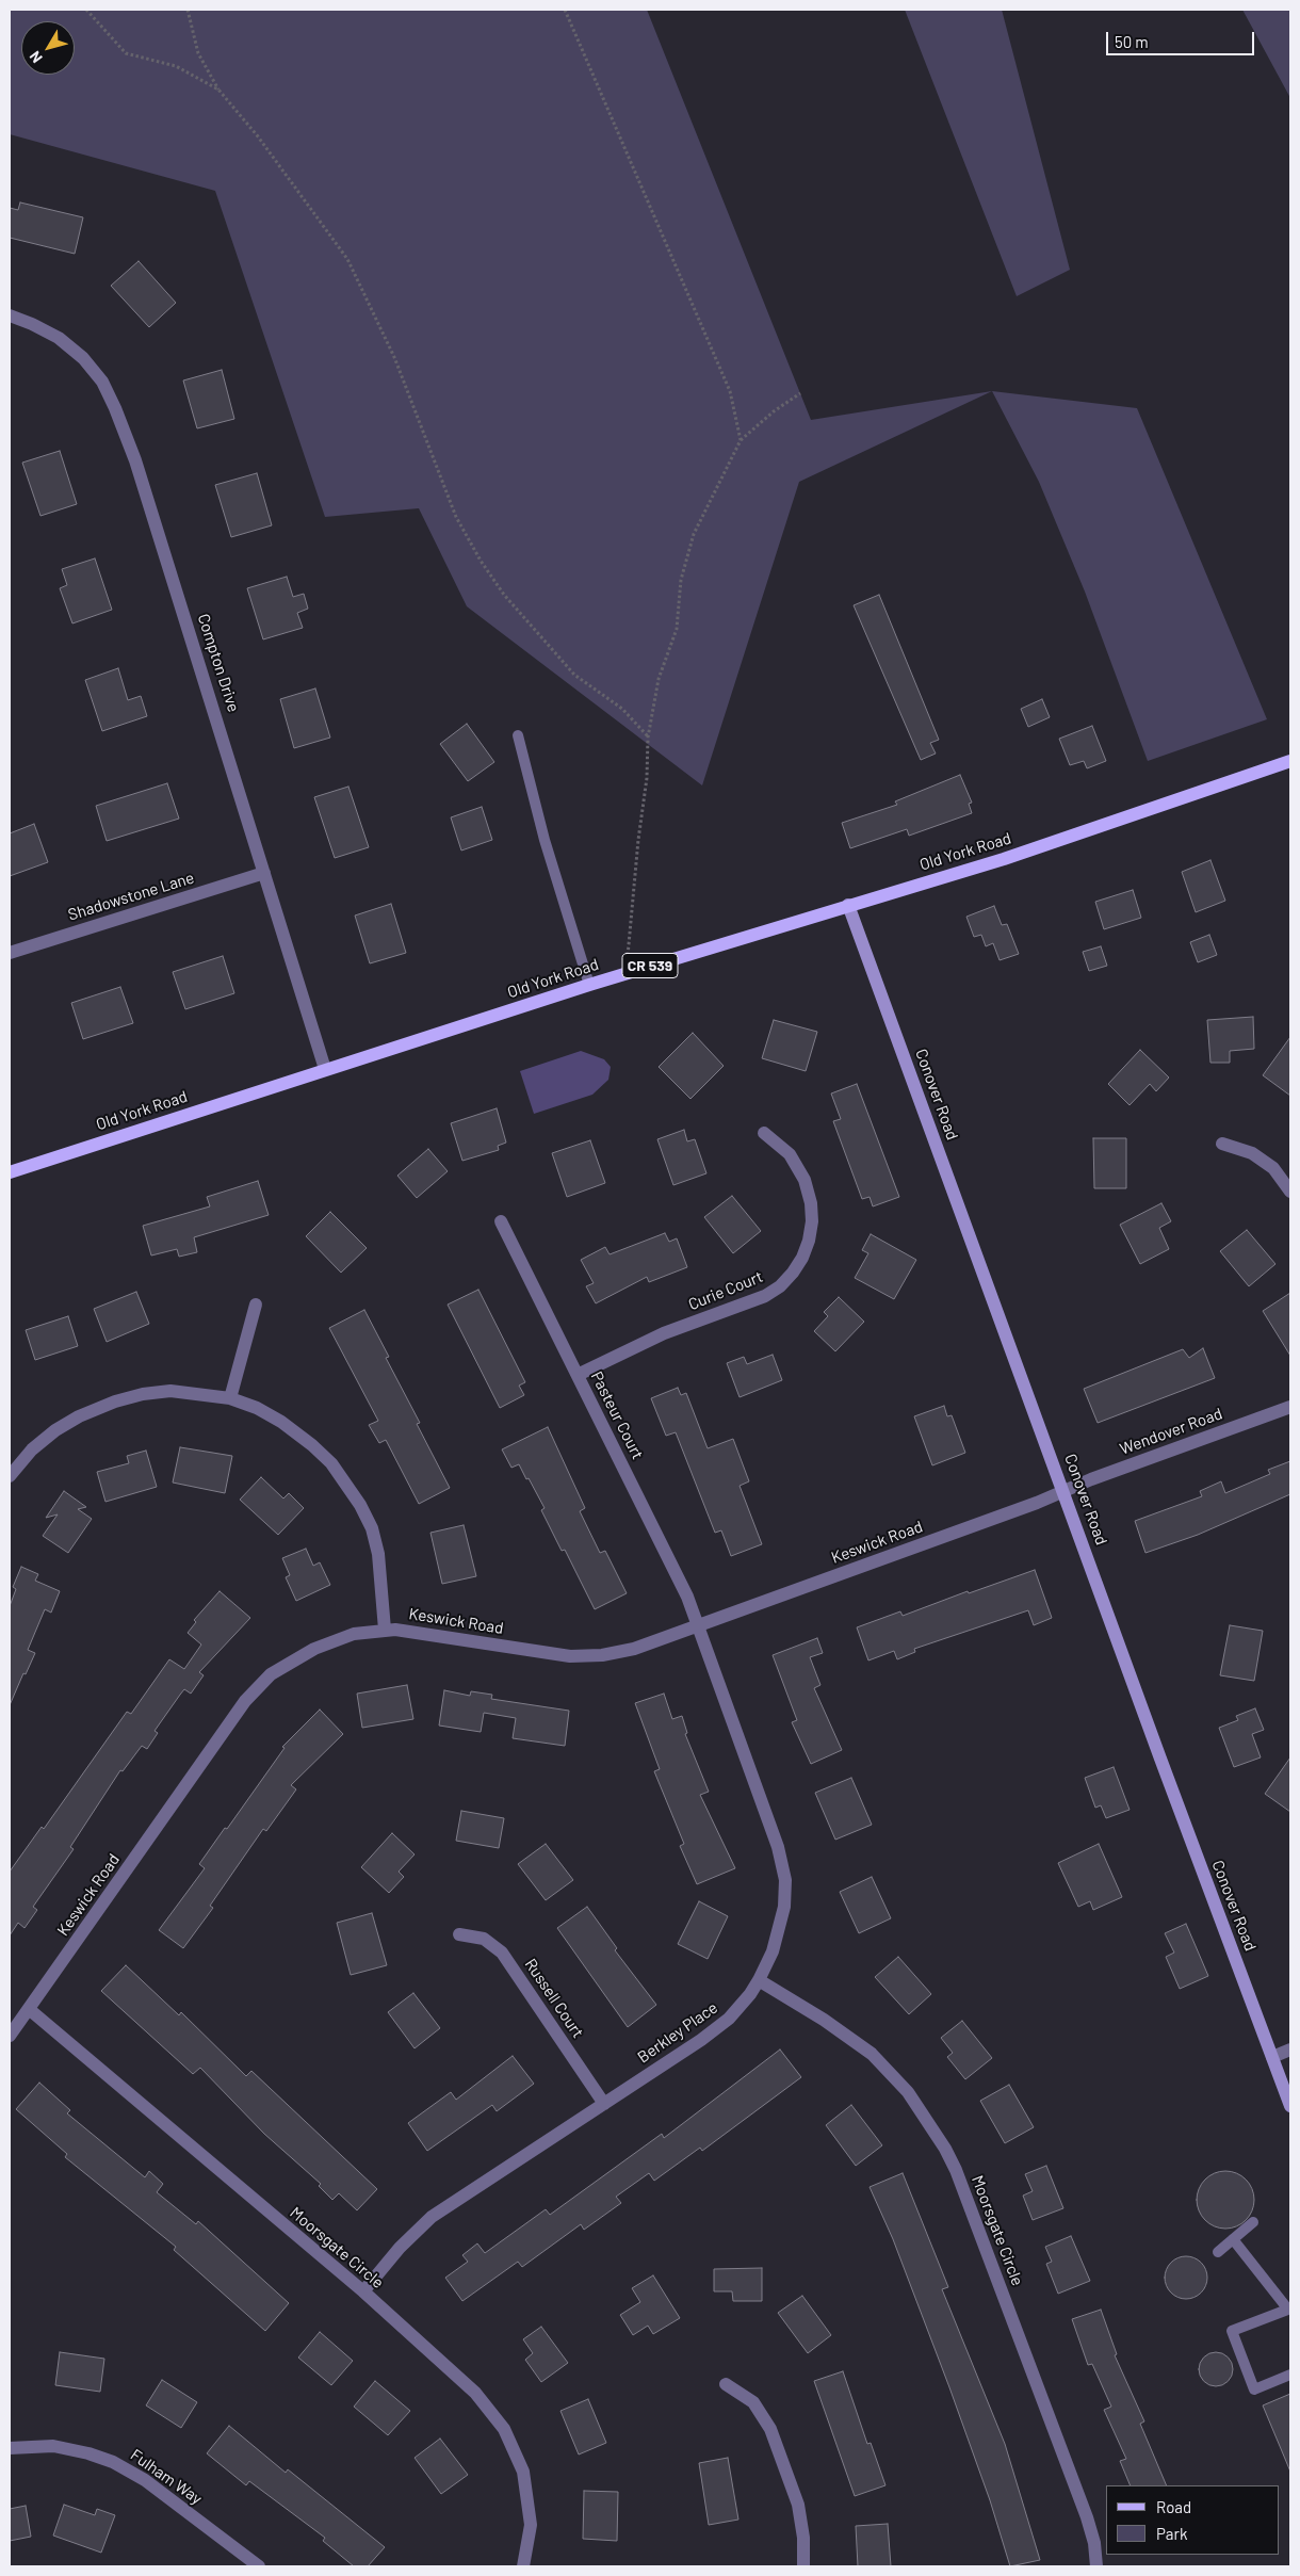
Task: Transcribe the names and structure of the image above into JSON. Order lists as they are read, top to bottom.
{
  "streets": {
    "main road": ["Old York Road", "CR 539"],
    "street": [
      "Compton Drive",
      "Shadowstone Lane",
      "Conover Road",
      "Curie Court",
      "Pasteur Court",
      "Wendover Road",
      "Keswick Road",
      "Russell Court",
      "Berkley Place",
      "Moorsgate Circle",
      "Fulham Way"
    ]
  },
  "crossings": [
    ["Compton Drive", "Old York Road"],
    ["Compton Drive", "Shadowstone Lane"],
    ["Old York Road", "Conover Road"],
    ["Conover Road", "Wendover Road"],
    ["Conover Road", "Keswick Road"],
    ["Curie Court", "Pasteur Court"],
    ["Pasteur Court", "Keswick Road"],
    ["Pasteur Court", "Berkley Place"],
    ["Wendover Road", "Keswick Road"],
    ["Keswick Road", "Berkley Place"],
    ["Keswick Road", "Moorsgate Circle"],
    ["Russell Court", "Berkley Place"],
    ["Berkley Place", "Moorsgate Circle"]
  ],
  "legend": ["Road", "Park"],
  "scale_bar": "50 m",
  "north": "bottom left"
}
